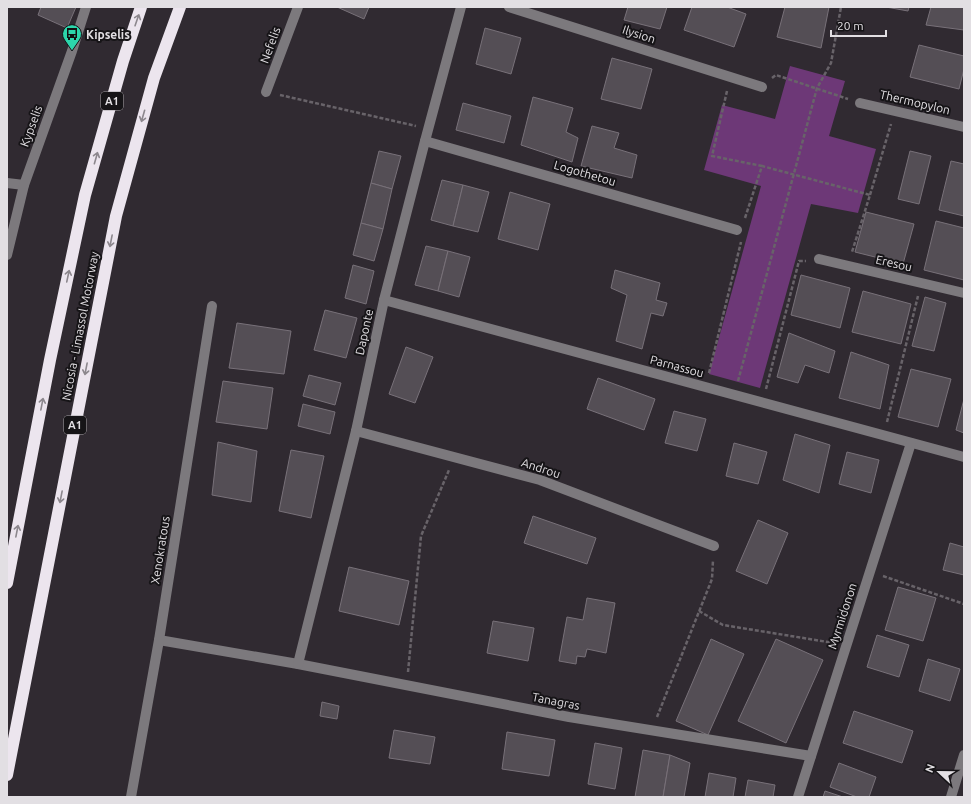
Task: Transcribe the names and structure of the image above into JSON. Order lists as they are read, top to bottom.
{
  "streets": {
    "highway": ["A1", "Nicosia - Limassol Motorway"],
    "street": [
      "Ilysion",
      "Nefelis",
      "Thermopylon",
      "Kypselis",
      "Logothetou",
      "Eresou",
      "Daponte",
      "Parnassou",
      "Androu",
      "Xenokratous",
      "Myrmidonon",
      "Tanagras"
    ]
  },
  "crossings": [
    ["Logothetou", "Daponte"],
    ["Daponte", "Parnassou"],
    ["Daponte", "Androu"],
    ["Daponte", "Tanagras"],
    ["Parnassou", "Myrmidonon"],
    ["Xenokratous", "Tanagras"],
    ["Myrmidonon", "Tanagras"]
  ],
  "places": {
    "bus stop": ["Kipselis"]
  },
  "scale_bar": "20 m",
  "north": "left"
}
